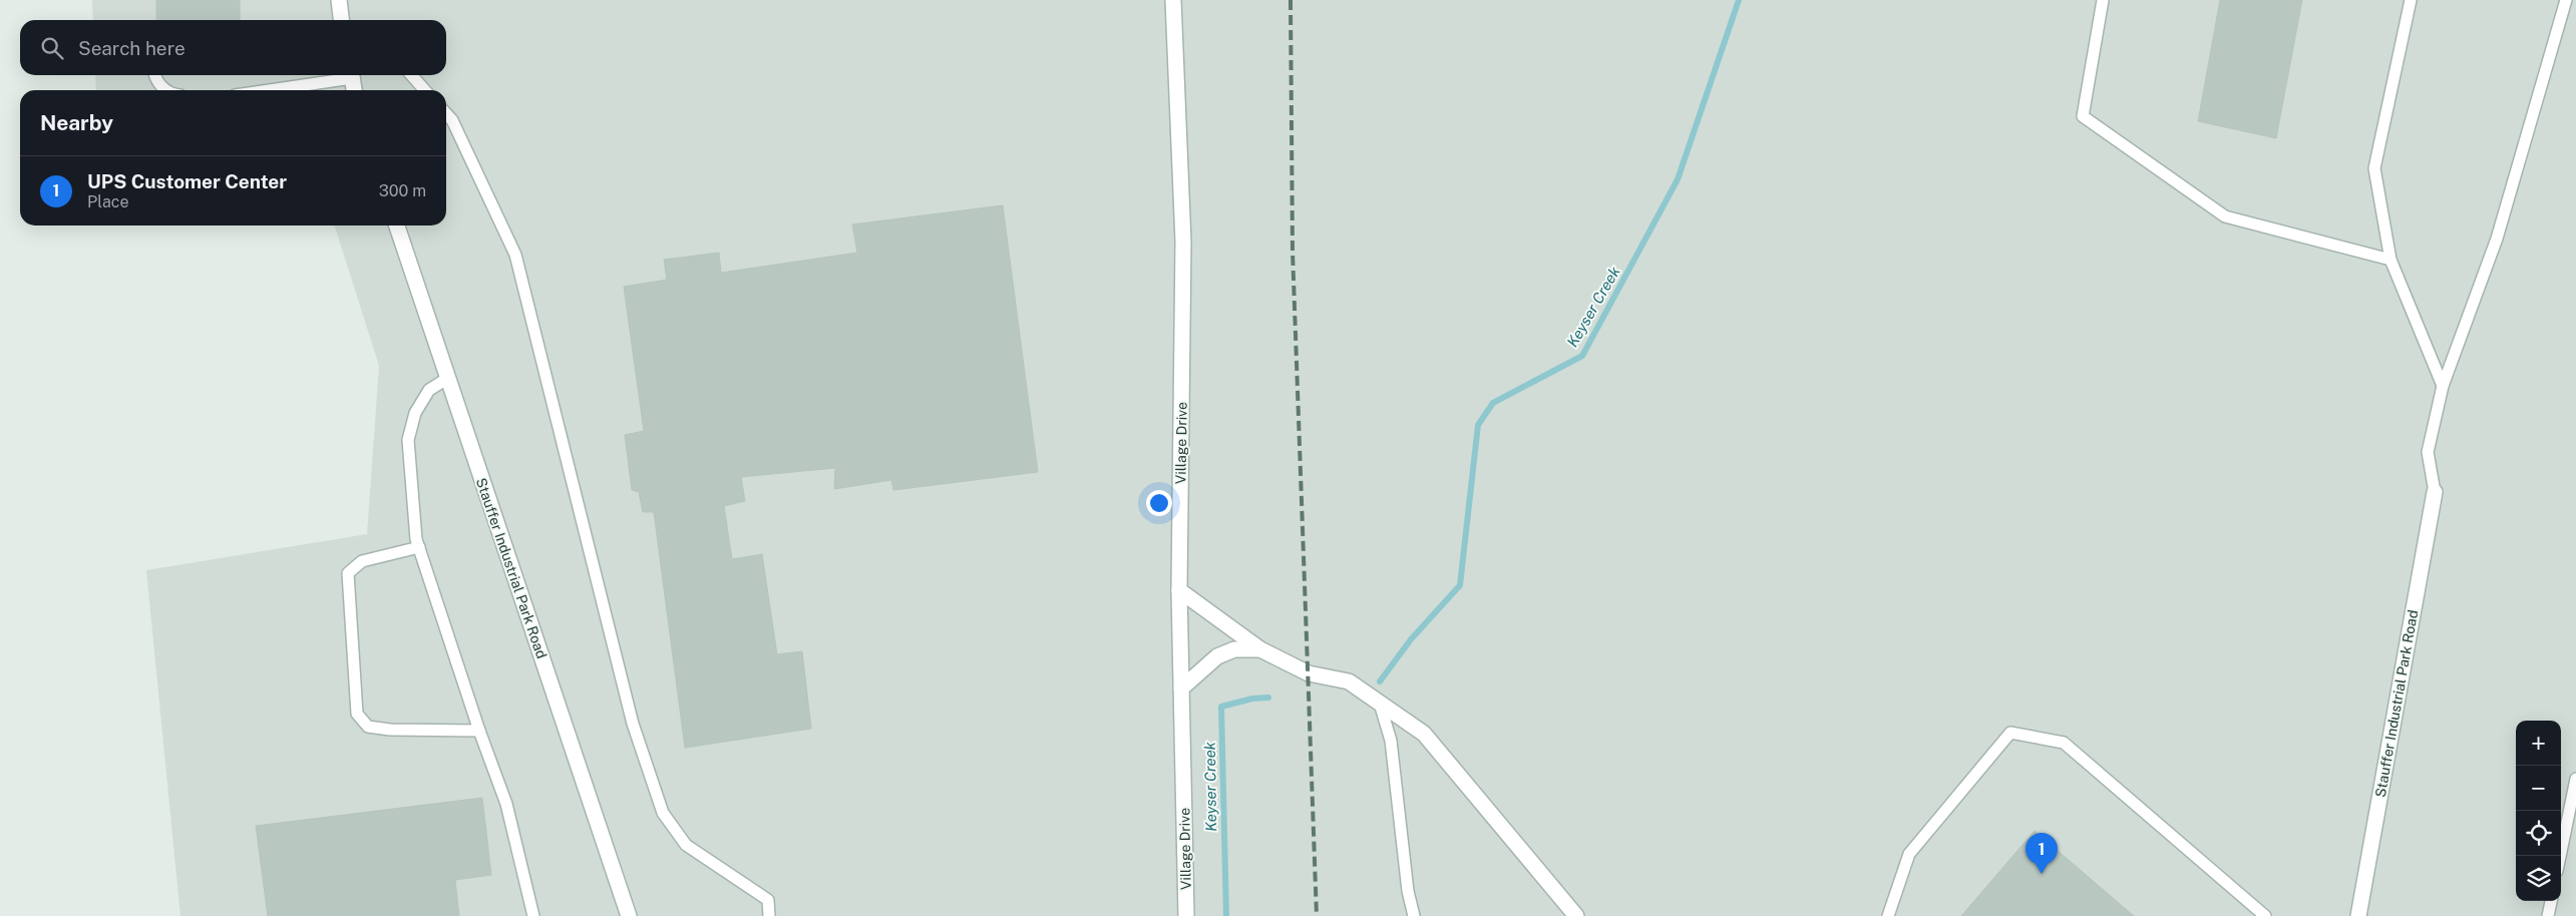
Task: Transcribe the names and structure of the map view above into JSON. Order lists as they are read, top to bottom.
{
  "streets": {
    "street": ["Village Drive", "Stauffer Industrial Park Road"]
  },
  "water": ["Keyser Creek"],
  "page": {
    "search": "Search here",
    "heading": "Nearby",
    "list": [
      {
        "mark": "1",
        "name": "UPS Customer Center",
        "note": "Place",
        "value": "300 m"
      }
    ],
    "map_buttons": ["+", "−"],
    "pins": "1"
  }
}
